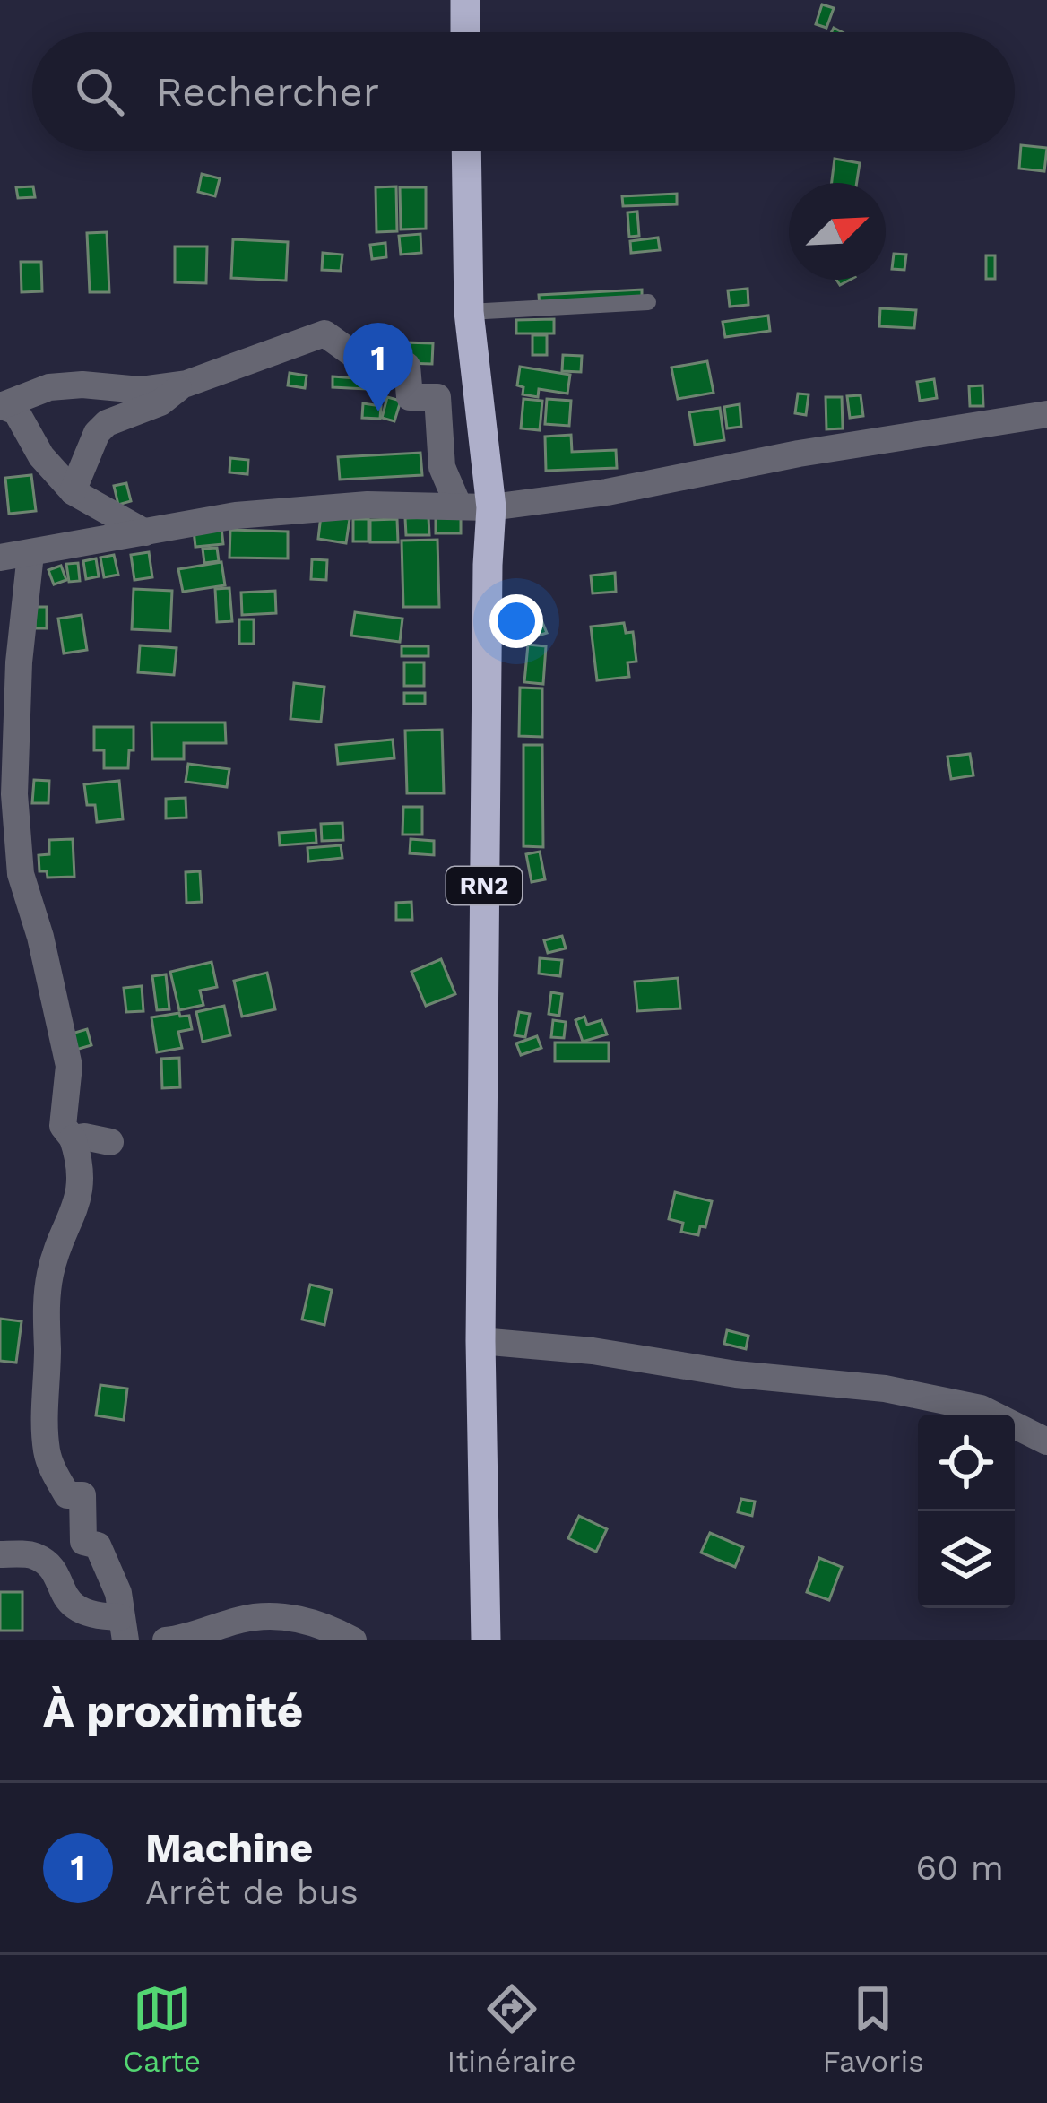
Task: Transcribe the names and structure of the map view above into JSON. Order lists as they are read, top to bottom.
{
  "streets": {
    "highway": ["RN2"]
  },
  "north": "top right",
  "page": {
    "search": "Rechercher",
    "pins": "1",
    "heading": "À proximité",
    "list": [
      {
        "mark": "1",
        "name": "Machine",
        "note": "Arrêt de bus",
        "value": "60 m"
      }
    ],
    "nav": ["Carte", "Itinéraire", "Favoris"]
  }
}
